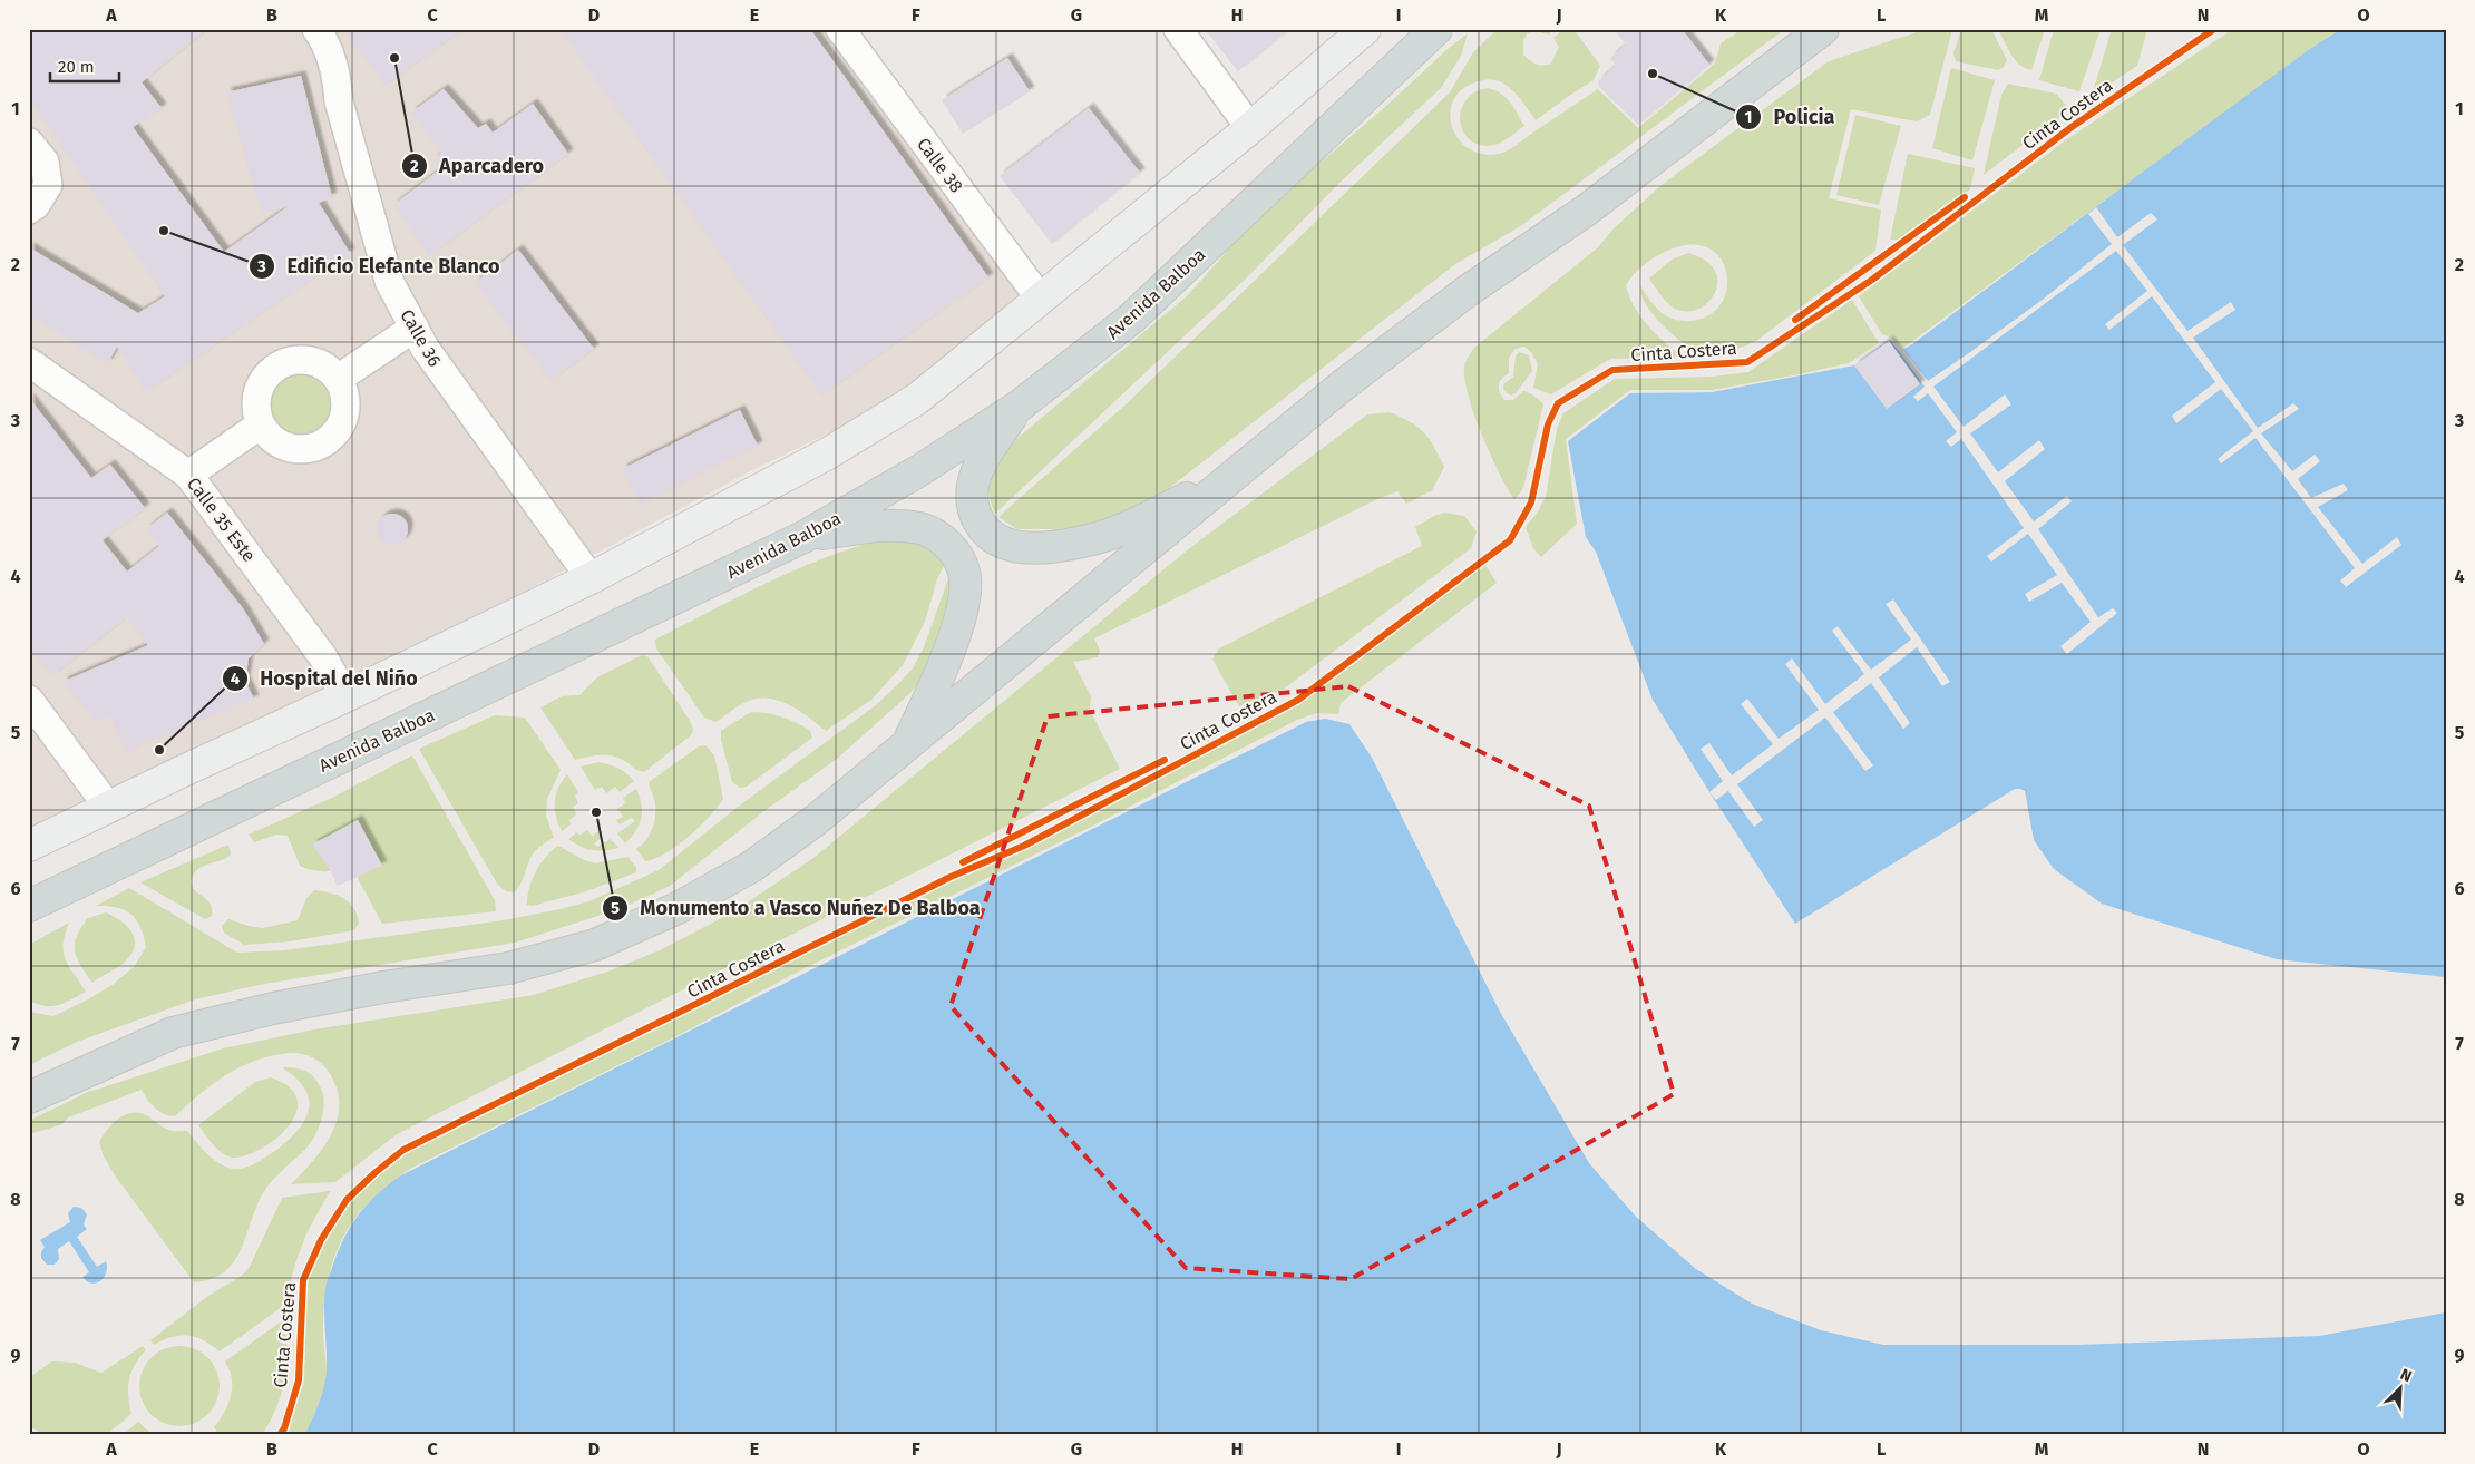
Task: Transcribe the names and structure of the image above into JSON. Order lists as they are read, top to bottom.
{
  "streets": {
    "highway": ["Avenida Balboa"],
    "street": ["Calle 38", "Calle 36", "Calle 35 Este"],
    "cycle path": ["Cinta Costera"]
  },
  "places": [
    "Aparcadero",
    "Policia",
    "Edificio Elefante Blanco",
    "Hospital del Niño",
    "Monumento a Vasco Nuñez De Balboa"
  ],
  "scale_bar": "20 m",
  "north": "top right",
  "grid": {
    "columns": [
      "A",
      "B",
      "C",
      "D",
      "E",
      "F",
      "G",
      "H",
      "I",
      "J",
      "K",
      "L",
      "M",
      "N",
      "O"
    ],
    "rows": [
      "1",
      "2",
      "3",
      "4",
      "5",
      "6",
      "7",
      "8",
      "9"
    ]
  }
}
